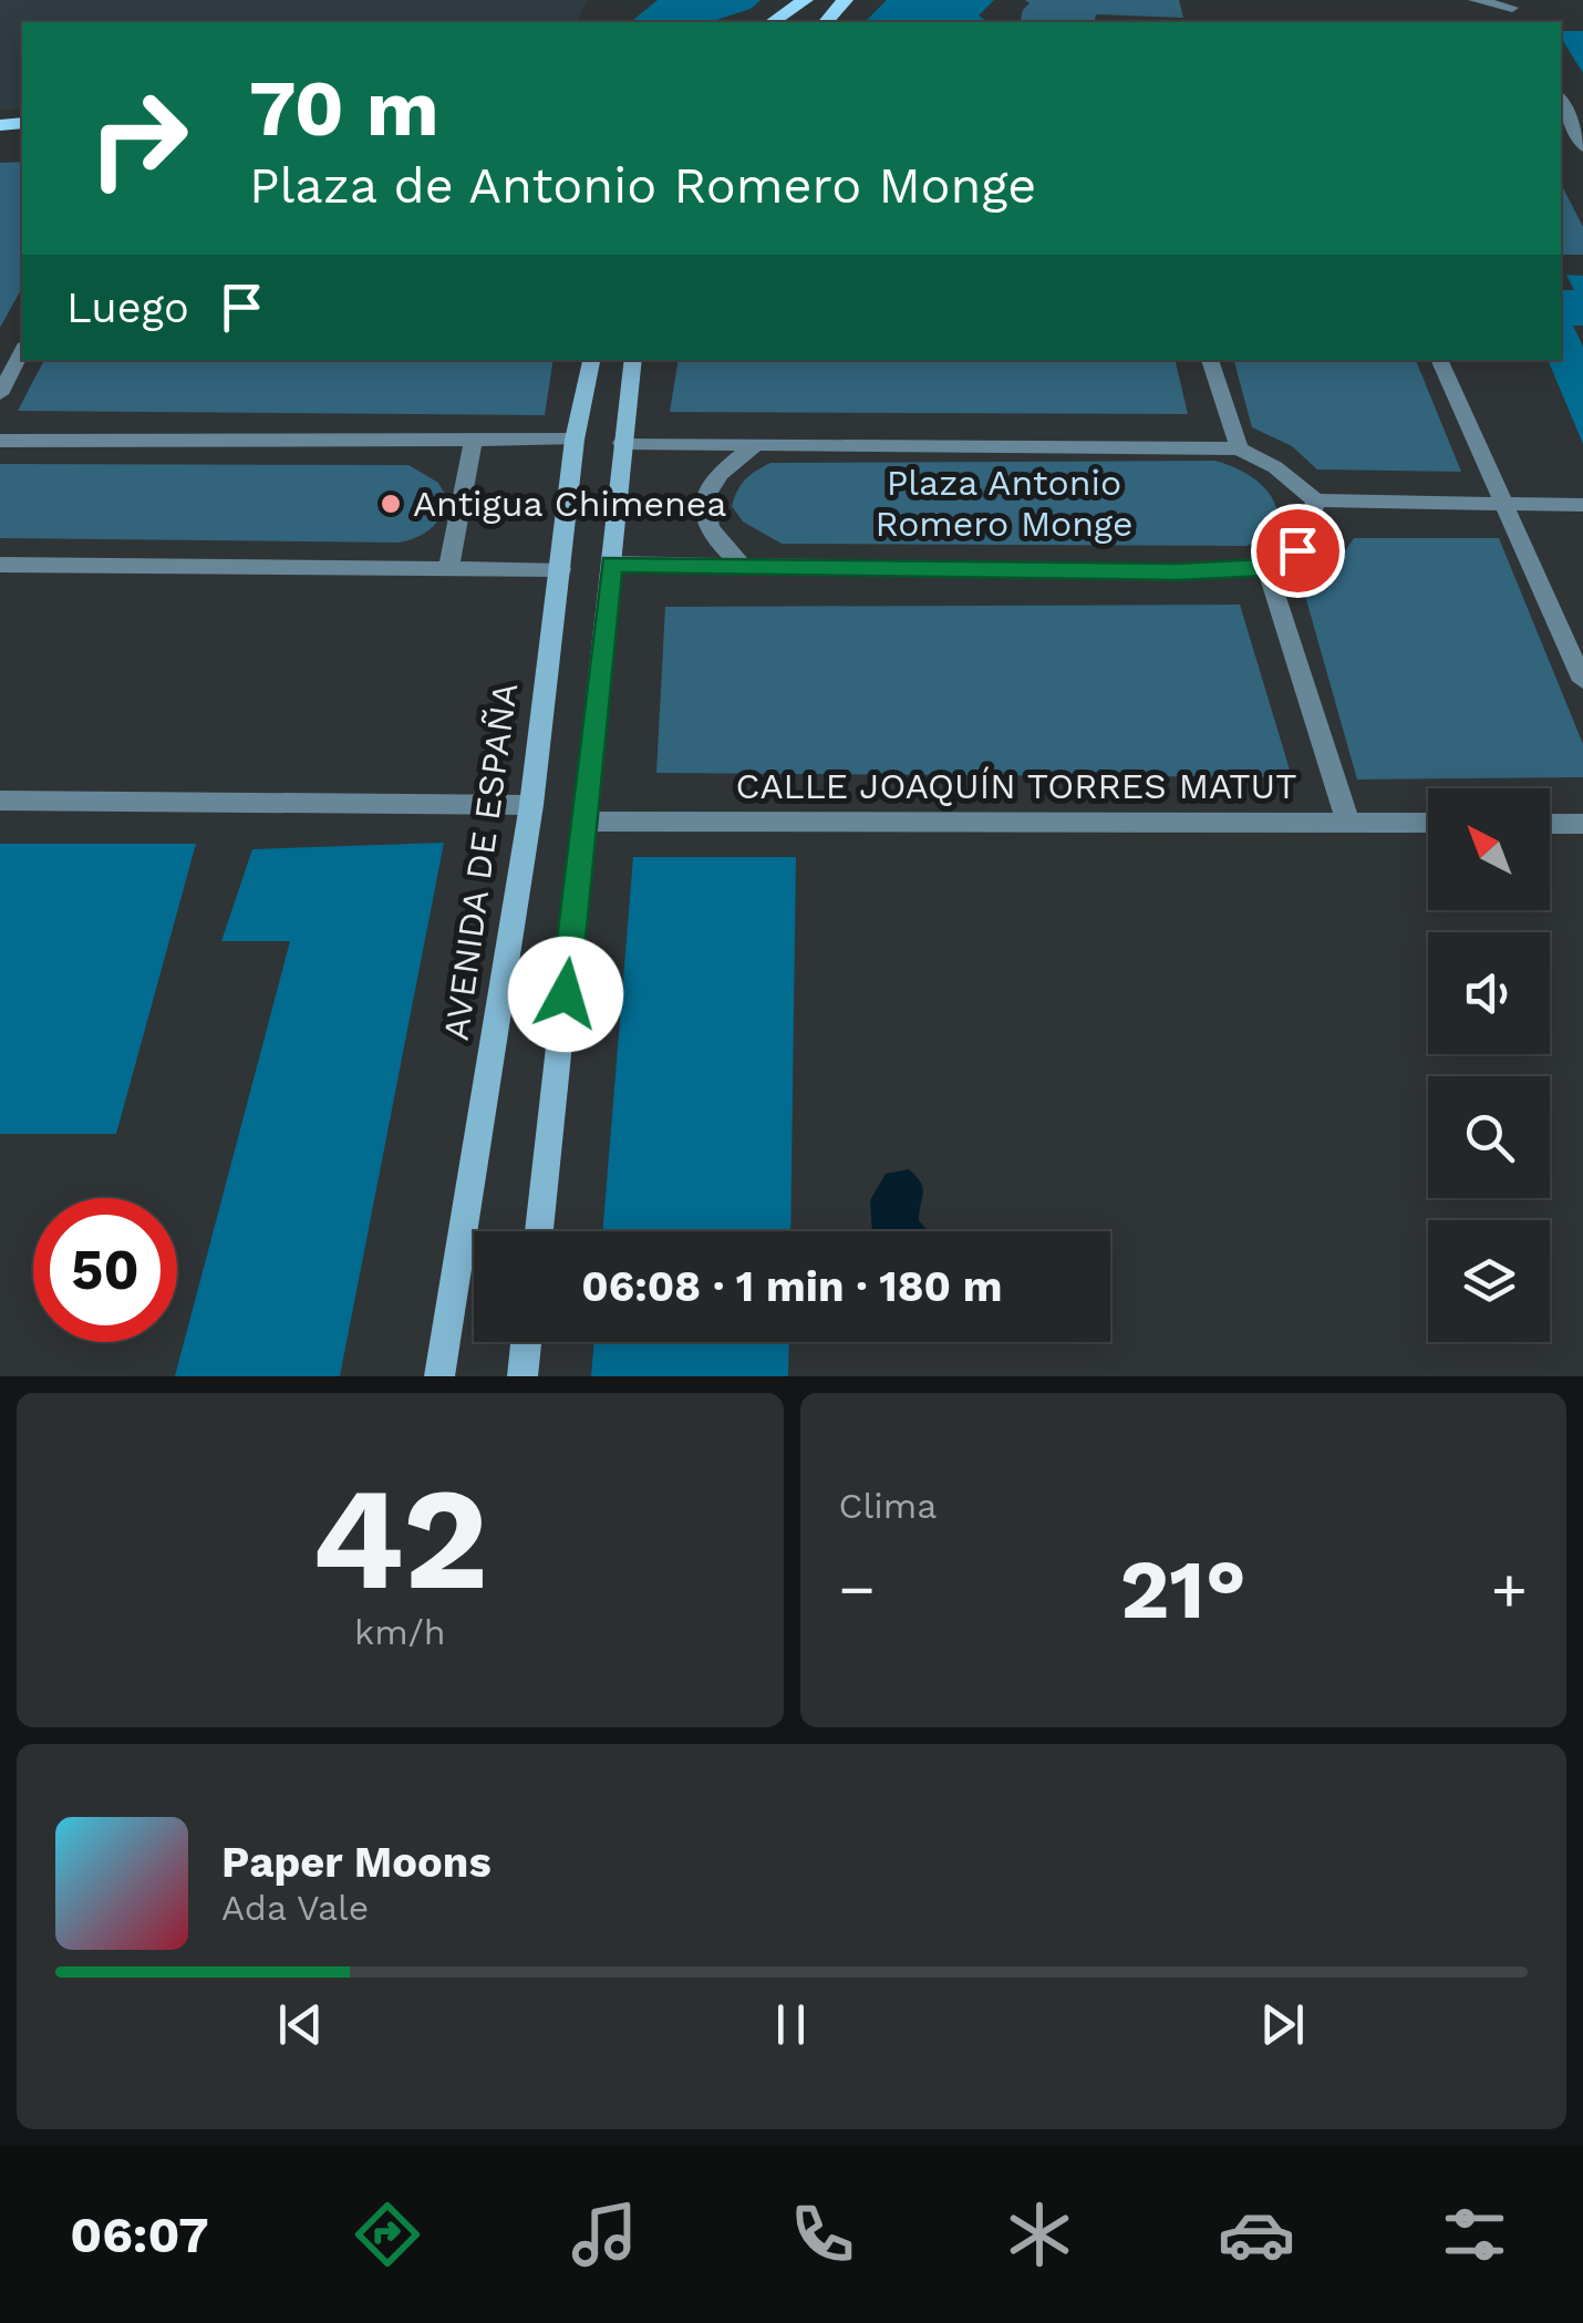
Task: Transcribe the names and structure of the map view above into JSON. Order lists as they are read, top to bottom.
{
  "streets": {
    "main road": ["AVENIDA DE ESPAÑA"],
    "street": ["CALLE JOAQUÍN TORRES MATUT"]
  },
  "parks": ["Plaza Antonio Romero Monge"],
  "places": ["Antigua Chimenea"],
  "north": "top left",
  "page": {
    "turn": ["70 m", "Plaza de Antonio Romero Monge"],
    "then": "Luego",
    "limit": "50",
    "trip": "06:08 · 1 min · 180 m",
    "tile": [
      ["42", "km/h"],
      "Clima"
    ],
    "heat": ["−", "21°", "+"],
    "song": ["Paper Moons", "Ada Vale"],
    "tabs": "06:07"
  }
}
